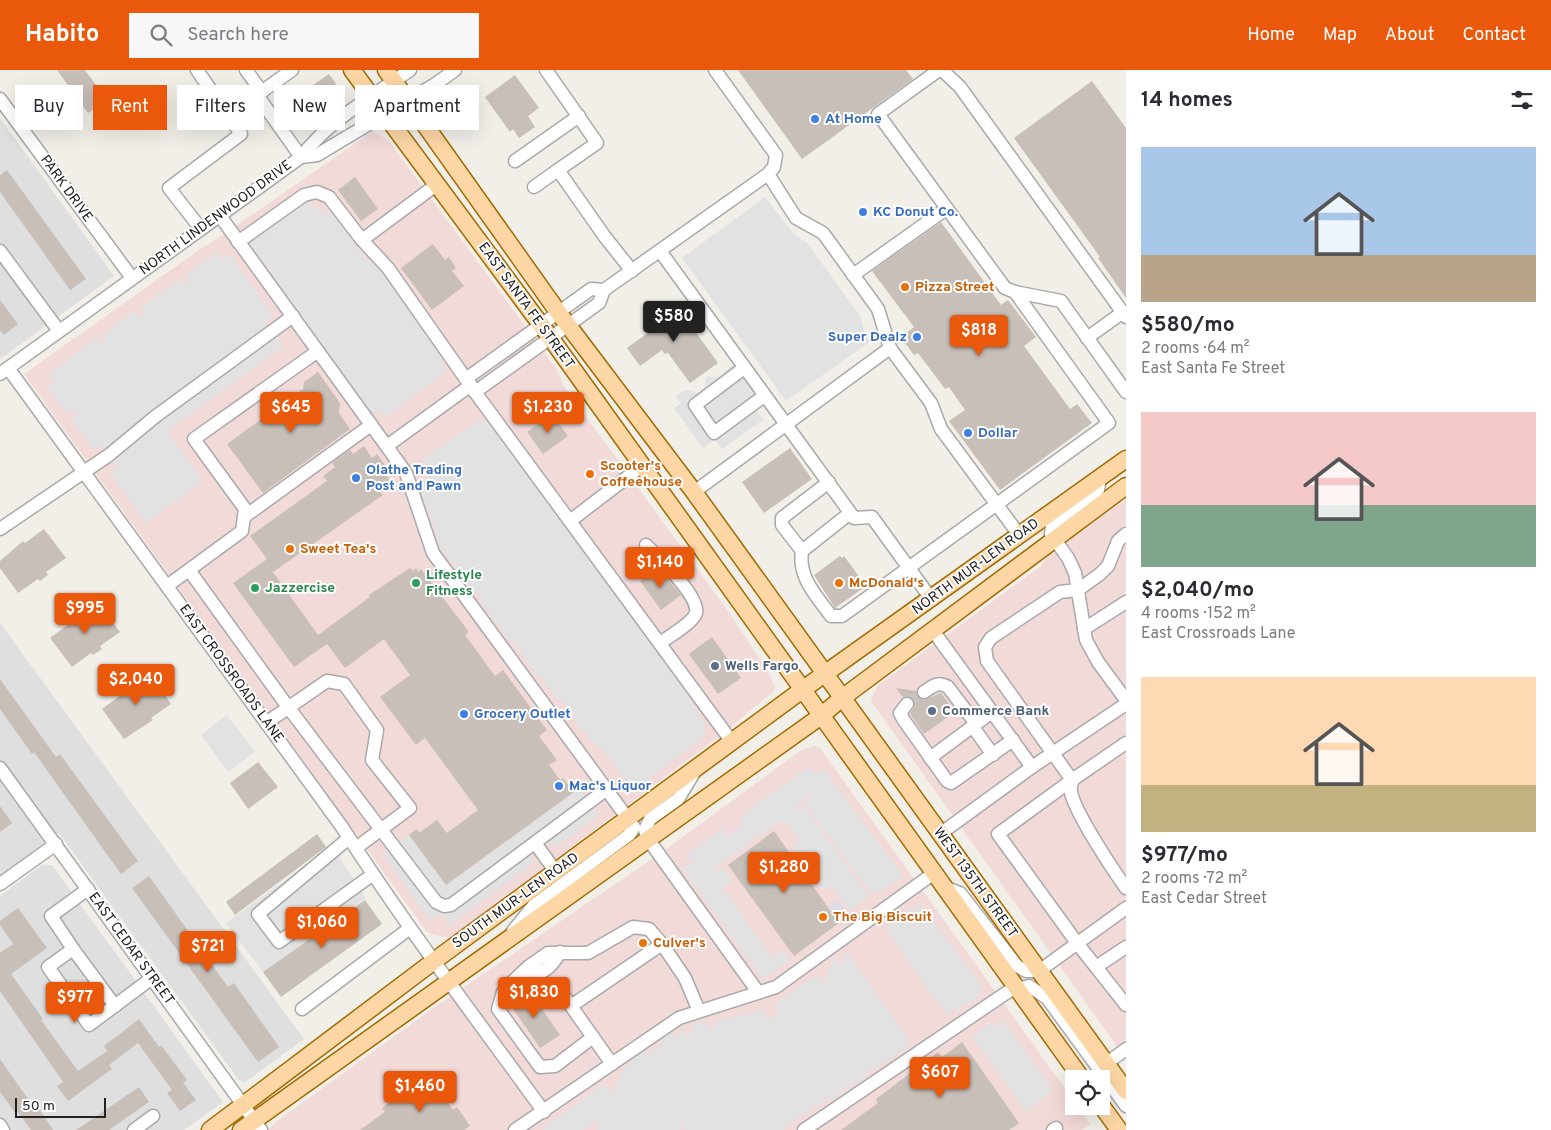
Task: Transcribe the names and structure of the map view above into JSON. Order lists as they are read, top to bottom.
{
  "streets": {
    "main road": [
      "EAST SANTA FE STREET",
      "NORTH MUR-LEN ROAD",
      "WEST 135TH STREET",
      "SOUTH MUR-LEN ROAD"
    ],
    "street": [
      "PARK DRIVE",
      "NORTH LINDENWOOD DRIVE",
      "EAST CROSSROADS LANE",
      "EAST CEDAR STREET"
    ]
  },
  "crossings": [
    ["PARK DRIVE", "NORTH LINDENWOOD DRIVE"],
    ["NORTH LINDENWOOD DRIVE", "EAST CROSSROADS LANE"],
    ["EAST SANTA FE STREET", "NORTH MUR-LEN ROAD"],
    ["EAST SANTA FE STREET", "WEST 135TH STREET"],
    ["EAST SANTA FE STREET", "SOUTH MUR-LEN ROAD"],
    ["NORTH MUR-LEN ROAD", "WEST 135TH STREET"],
    ["NORTH MUR-LEN ROAD", "SOUTH MUR-LEN ROAD"],
    ["EAST CROSSROADS LANE", "SOUTH MUR-LEN ROAD"],
    ["WEST 135TH STREET", "SOUTH MUR-LEN ROAD"],
    ["SOUTH MUR-LEN ROAD", "EAST CEDAR STREET"]
  ],
  "places": [
    "At Home",
    "KC Donut Co.",
    "Pizza Street",
    "Super Dealz",
    "Dollar",
    "Scooter's Coffeehouse",
    "Olathe Trading Post and Pawn",
    "Sweet Tea's",
    "Lifestyle Fitness",
    "McDonald's",
    "Jazzercise",
    "Wells Fargo",
    "Commerce Bank",
    "Grocery Outlet",
    "Mac's Liquor",
    "The Big Biscuit",
    "Culver's"
  ],
  "scale_bar": "50 m",
  "page": {
    "header": "Habito",
    "search": "Search here",
    "nav": [
      "Home",
      "Map",
      "About",
      "Contact"
    ],
    "heading": "14 homes",
    "chip": [
      "Buy",
      "Rent",
      "Filters",
      "New",
      "Apartment"
    ],
    "list": [
      {
        "name": "$580/mo",
        "note": "2 rooms · 64 m² · East Santa Fe Street"
      },
      {
        "name": "$2,040/mo",
        "note": "4 rooms · 152 m² · East Crossroads Lane"
      },
      {
        "name": "$977/mo",
        "note": "2 rooms · 72 m² · East Cedar Street"
      }
    ],
    "price": [
      "$580",
      "$818",
      "$645",
      "$1,230",
      "$1,140",
      "$995",
      "$2,040",
      "$1,280",
      "$1,060",
      "$721",
      "$1,830",
      "$977",
      "$607",
      "$1,460"
    ],
    "scale": "50 m"
  }
}
